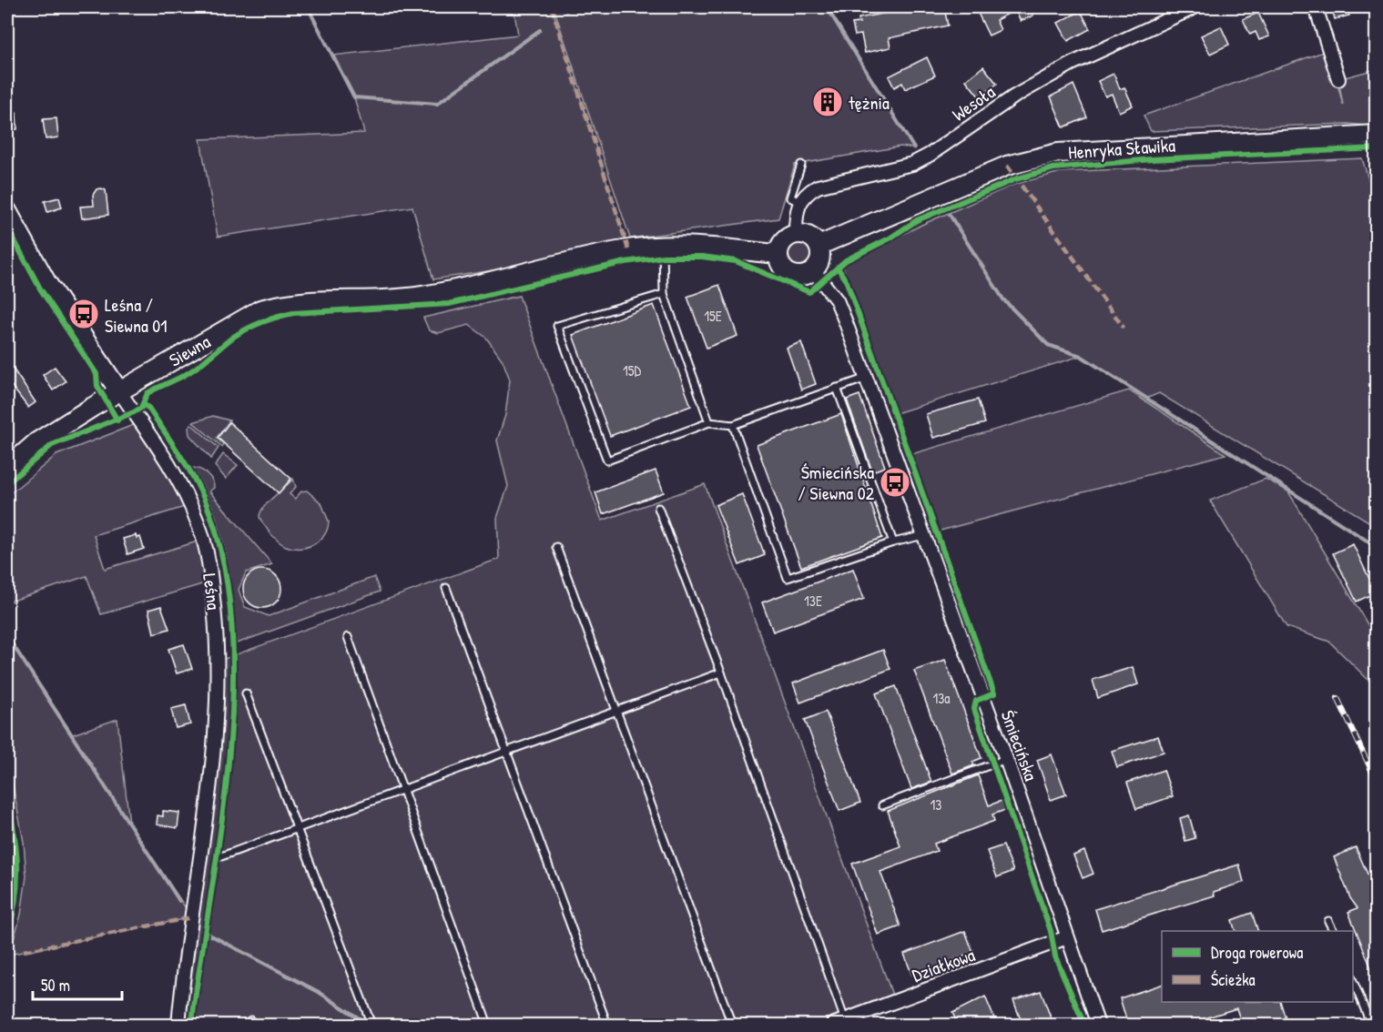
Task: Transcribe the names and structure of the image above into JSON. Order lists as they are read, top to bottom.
{
  "streets": {
    "main road": ["Henryka Sławika", "Siewna", "Leśna"],
    "street": ["Wesoła", "Śmiecińska", "Działkowa"]
  },
  "crossings": [
    ["Henryka Sławika", "Siewna"],
    ["Henryka Sławika", "Śmiecińska"],
    ["Siewna", "Leśna"],
    ["Siewna", "Śmiecińska"],
    ["Śmiecińska", "Działkowa"]
  ],
  "places": {
    "building": ["tężnia"],
    "bus stop": ["Leśna / Siewna 01", "Śmiecińska / Siewna 02"]
  },
  "house_numbers": [
    "15E",
    "15D",
    "13E",
    "13a",
    "13"
  ],
  "legend": ["Droga rowerowa", "Ścieżka"],
  "scale_bar": "50 m"
}
